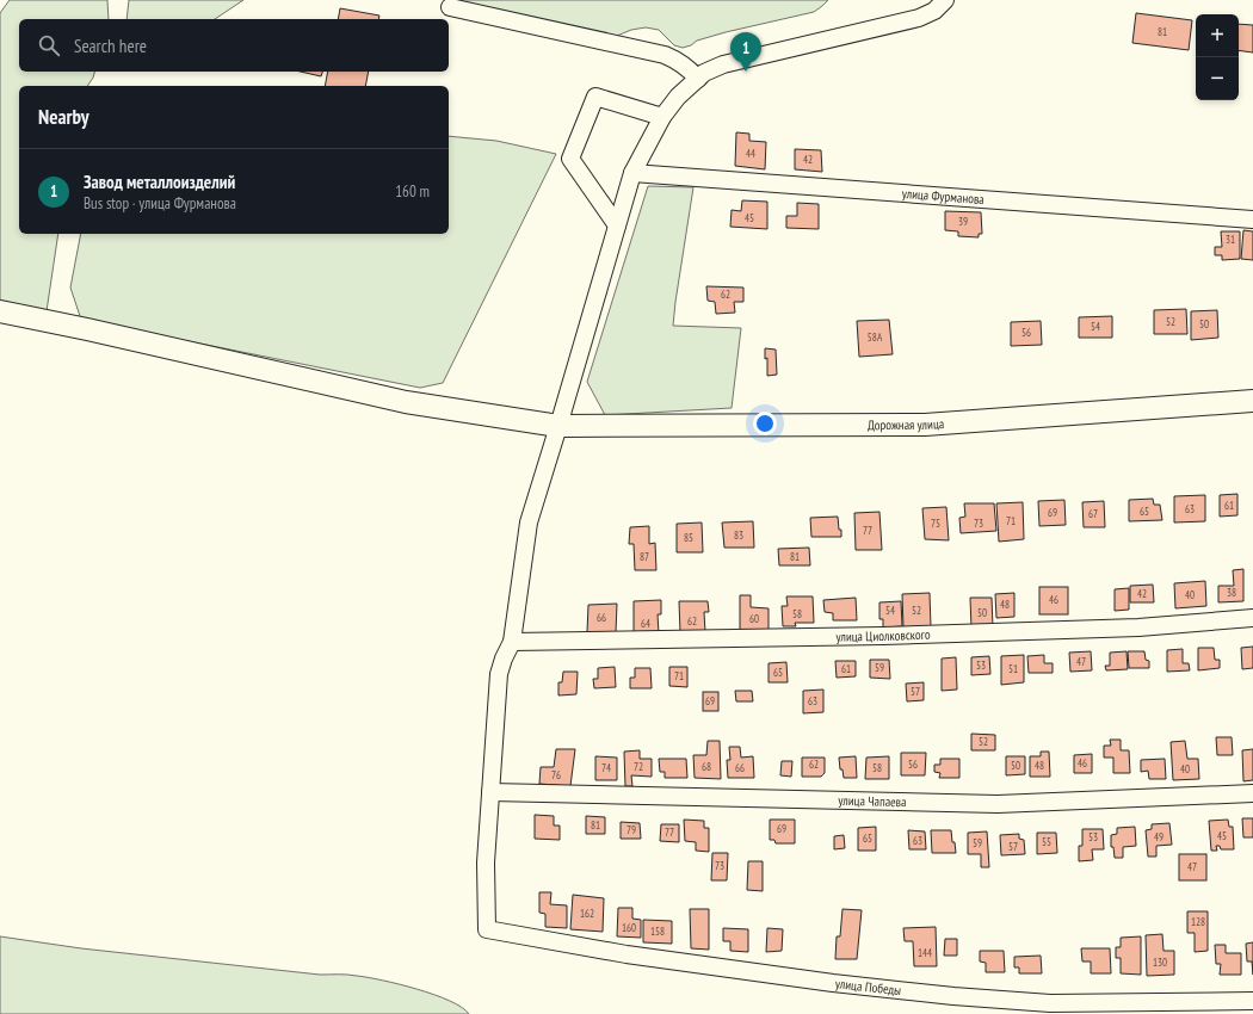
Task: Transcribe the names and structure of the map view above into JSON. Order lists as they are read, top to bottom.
{
  "streets": {
    "main road": ["Дорожная улица"],
    "street": [
      "улица Фурманова",
      "улица Циолковского",
      "улица Чапаева",
      "улица Победы"
    ]
  },
  "crossings": [
    ["улица Чапаева", "улица Победы"]
  ],
  "house_numbers": [
    "81",
    "44",
    "42",
    "45",
    "39",
    "31",
    "62",
    "52",
    "50",
    "54",
    "56",
    "58А",
    "61",
    "63",
    "65",
    "69",
    "67",
    "71",
    "75",
    "73",
    "77",
    "83",
    "85",
    "87",
    "81",
    "38",
    "42",
    "40",
    "46",
    "48",
    "54",
    "52",
    "50",
    "58",
    "66",
    "60",
    "62",
    "64",
    "47",
    "53",
    "59",
    "61",
    "51",
    "65",
    "71",
    "57",
    "69",
    "63",
    "52",
    "46",
    "62",
    "56",
    "50",
    "48",
    "72",
    "68",
    "74",
    "66",
    "58",
    "40",
    "76",
    "81",
    "69",
    "79",
    "77",
    "45",
    "53",
    "49",
    "65",
    "63",
    "55",
    "59",
    "57",
    "73",
    "47",
    "162",
    "128",
    "160",
    "158",
    "144",
    "130"
  ],
  "page": {
    "map_buttons": ["+", "−"],
    "search": "Search here",
    "pins": "1",
    "heading": "Nearby",
    "list": [
      {
        "mark": "1",
        "name": "Завод металлоизделий",
        "note": "Bus stop · улица Фурманова",
        "value": "160 m"
      }
    ]
  }
}
